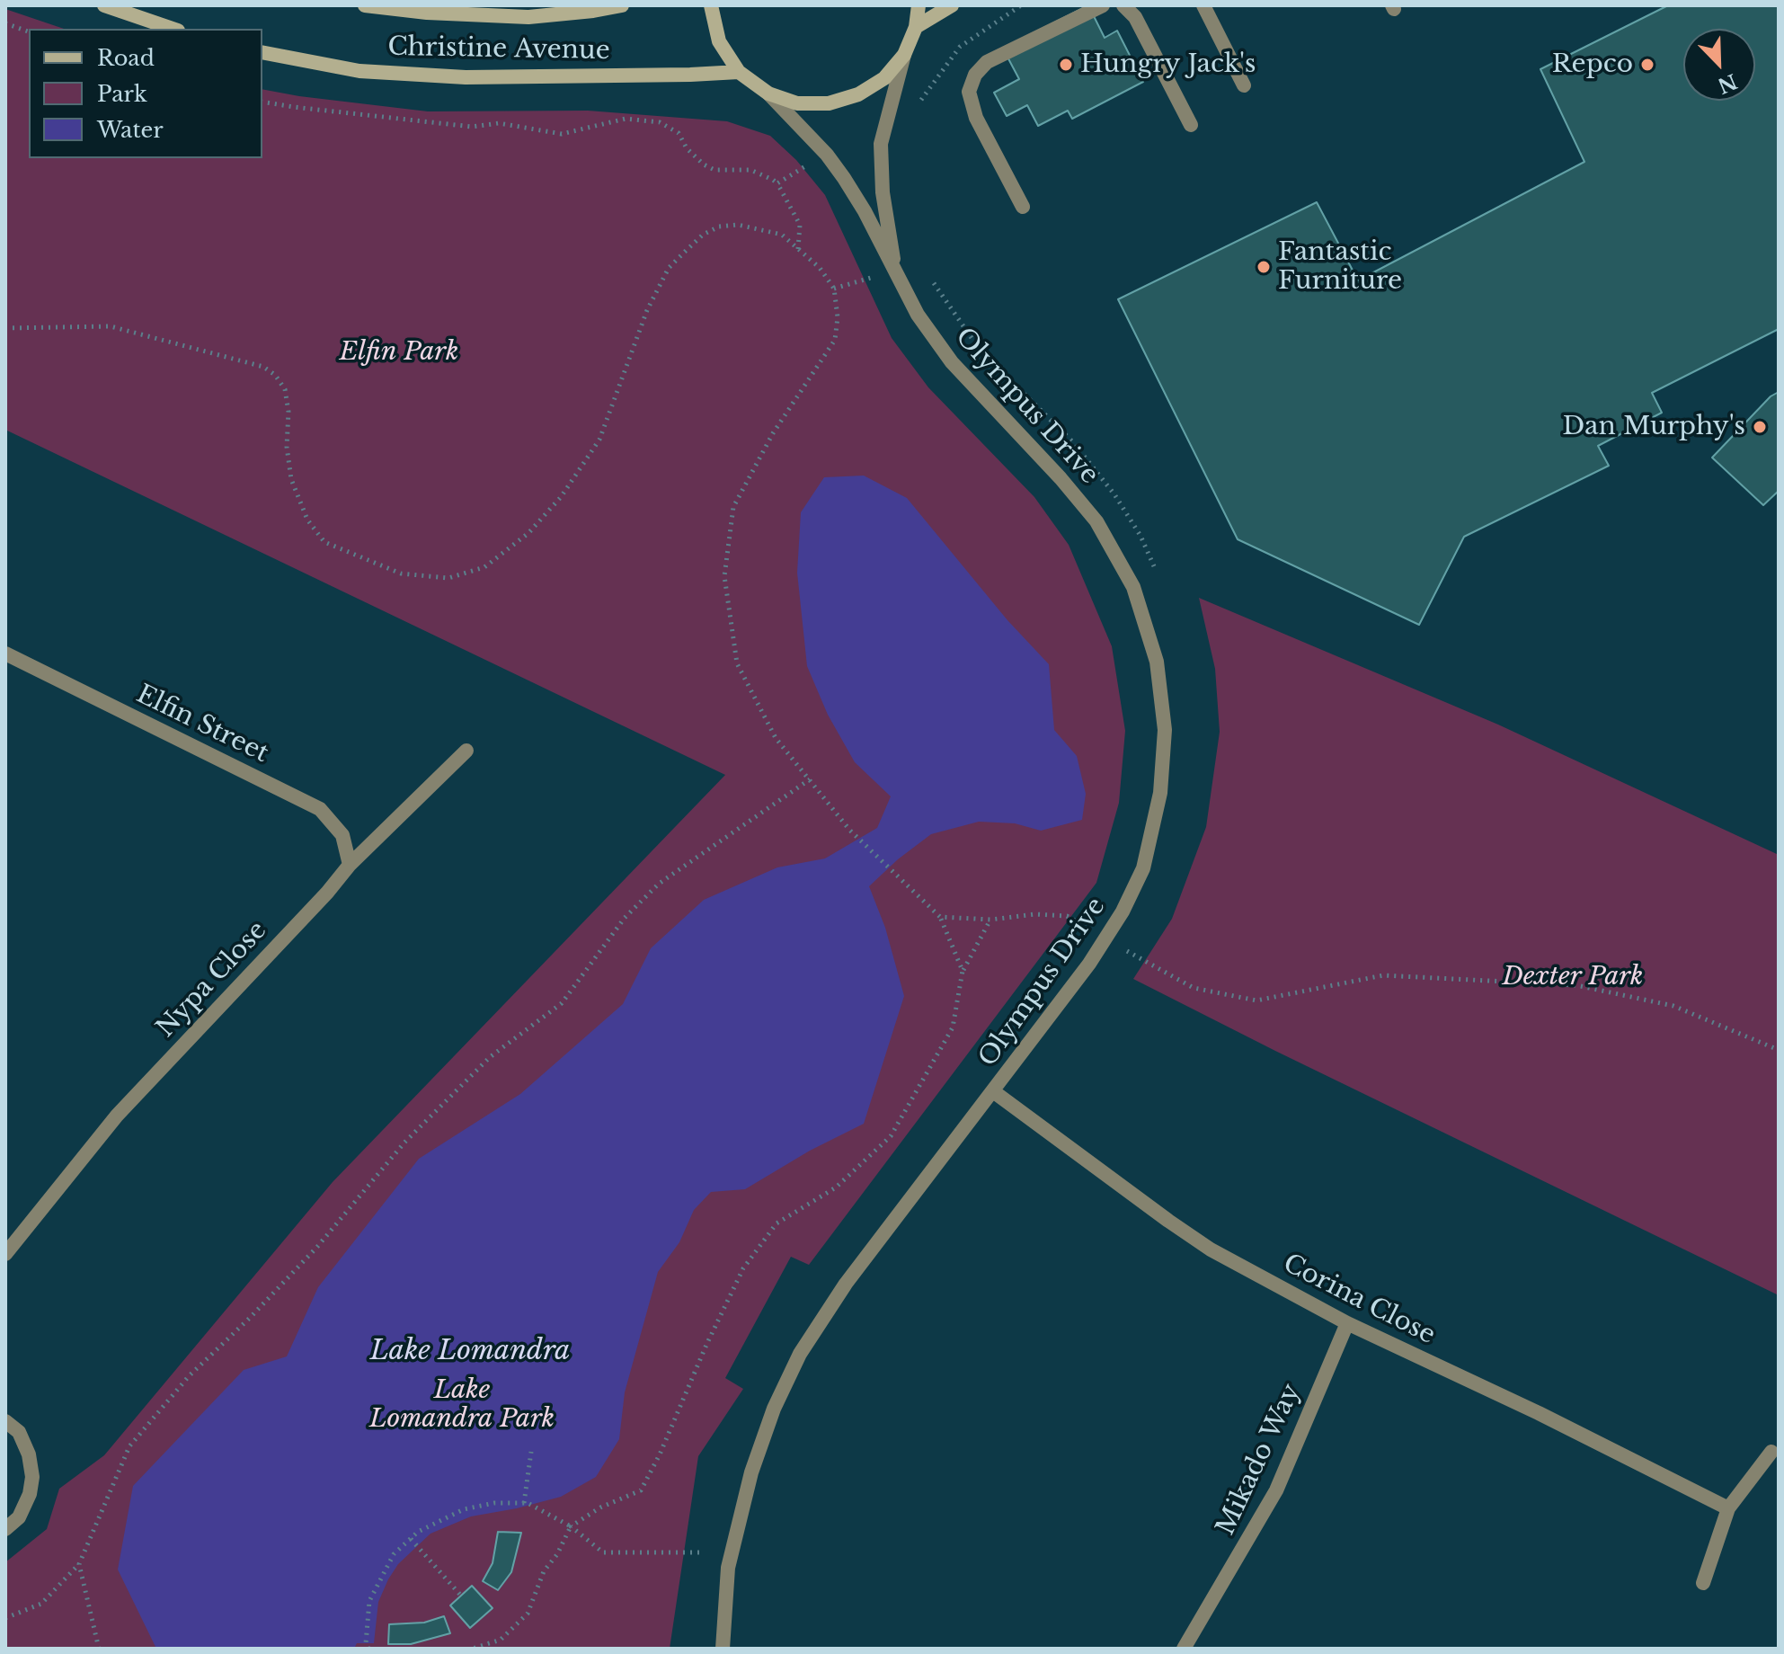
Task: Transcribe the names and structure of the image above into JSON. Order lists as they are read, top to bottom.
{
  "streets": {
    "main road": ["Christine Avenue"],
    "street": [
      "Olympus Drive",
      "Elfin Street",
      "Nypa Close",
      "Corina Close",
      "Mikado Way"
    ]
  },
  "crossings": [
    ["Olympus Drive", "Corina Close"],
    ["Elfin Street", "Nypa Close"],
    ["Corina Close", "Mikado Way"]
  ],
  "water": ["Lake Lomandra"],
  "parks": ["Elfin Park", "Dexter Park", "Lake Lomandra Park"],
  "places": [
    "Hungry Jack's",
    "Repco",
    "Fantastic Furniture",
    "Dan Murphy's"
  ],
  "legend": ["Road", "Park", "Water"],
  "north": "bottom right"
}
